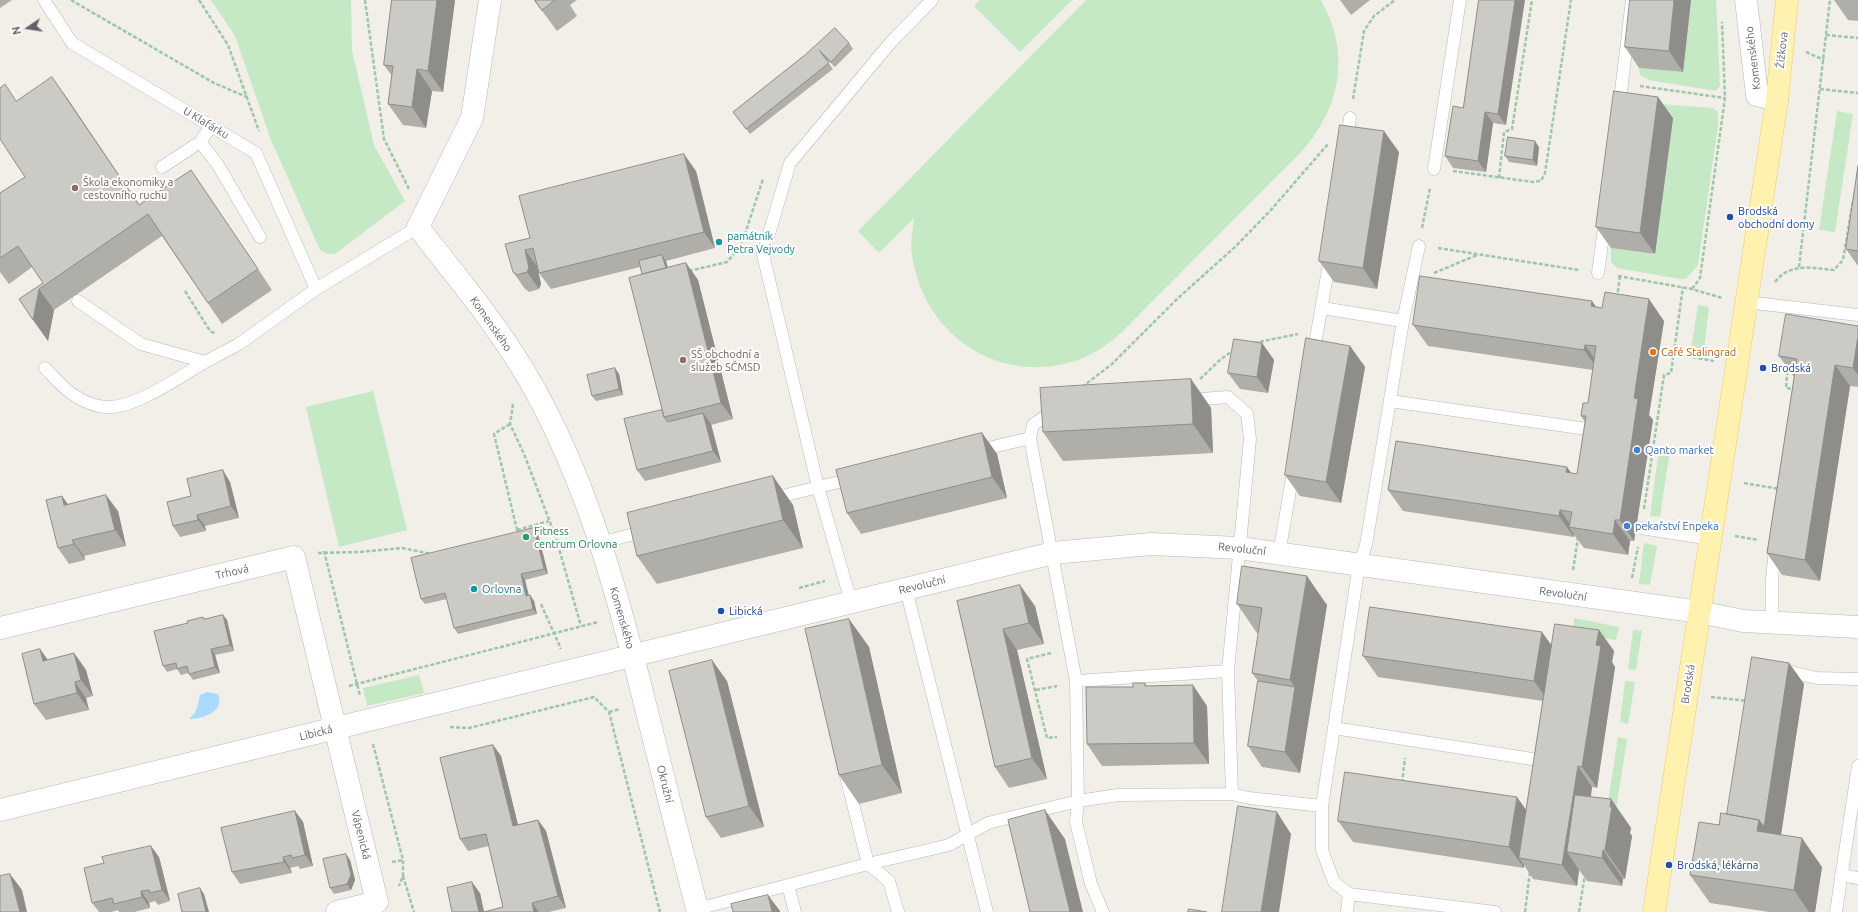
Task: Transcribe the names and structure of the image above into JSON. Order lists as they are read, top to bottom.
{
  "streets": {
    "main road": ["Žižkova", "Brodská"],
    "street": [
      "Komenského",
      "Revoluční",
      "Trhová",
      "Libická",
      "Okružní",
      "Vápenická"
    ],
    "lane": ["U Klafárku"]
  },
  "crossings": [
    ["Žižkova", "Komenského"],
    ["Žižkova", "Brodská"],
    ["Komenského", "Revoluční"],
    ["Komenského", "Brodská"],
    ["Komenského", "Libická"],
    ["Komenského", "Okružní"],
    ["Revoluční", "Brodská"],
    ["Revoluční", "Libická"],
    ["Revoluční", "Okružní"],
    ["Trhová", "Libická"],
    ["Trhová", "Vápenická"],
    ["Libická", "Okružní"],
    ["Libická", "Vápenická"]
  ],
  "places": [
    "Škola ekonomiky a cestovního ruchu",
    "Brodská obchodní domy",
    "památník Petra Vejvody",
    "Café Stalingrad",
    "SŠ obchodní a služeb SČMSD",
    "Brodská",
    "Qanto market",
    "pekařství Enpeka",
    "Fitness centrum Orlovna",
    "Orlovna",
    "Libická",
    "Brodská, lékárna"
  ],
  "north": "left"
}
